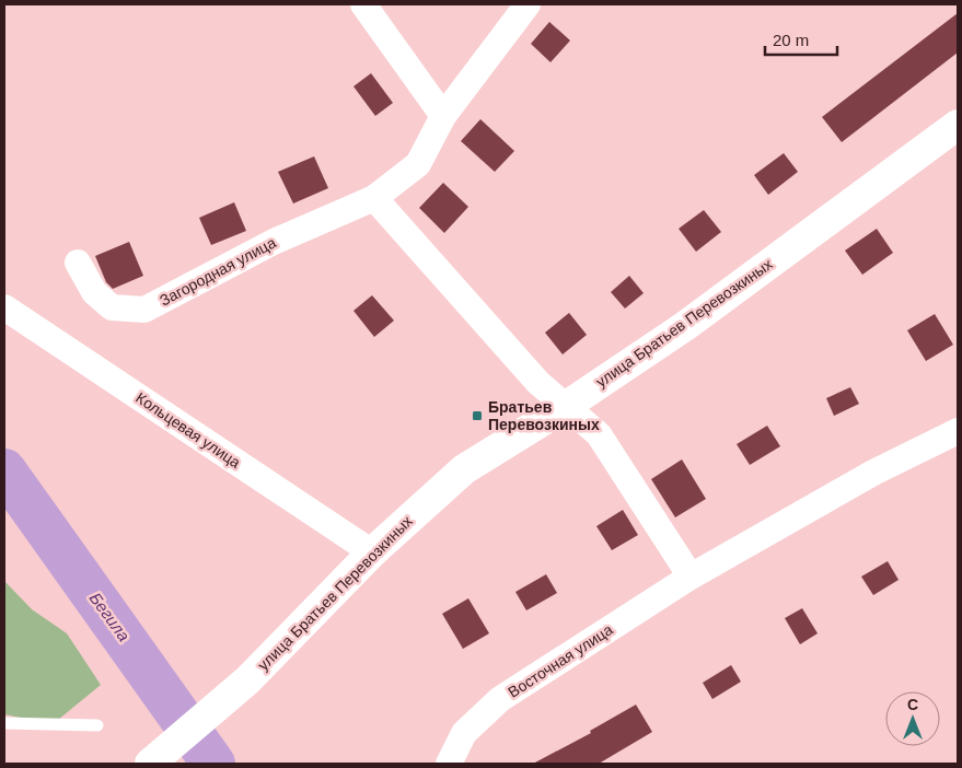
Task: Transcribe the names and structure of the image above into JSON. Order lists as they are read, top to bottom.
{
  "streets": {
    "street": [
      "Загородная улица",
      "улица Братьев Перевозкиных",
      "Кольцевая улица",
      "Восточная улица"
    ]
  },
  "crossings": [
    ["улица Братьев Перевозкиных", "Кольцевая улица"]
  ],
  "water": ["Бегила"],
  "places": {
    "transit": ["Братьев Перевозкиных"]
  },
  "scale_bar": "20 m",
  "north": "top"
}
